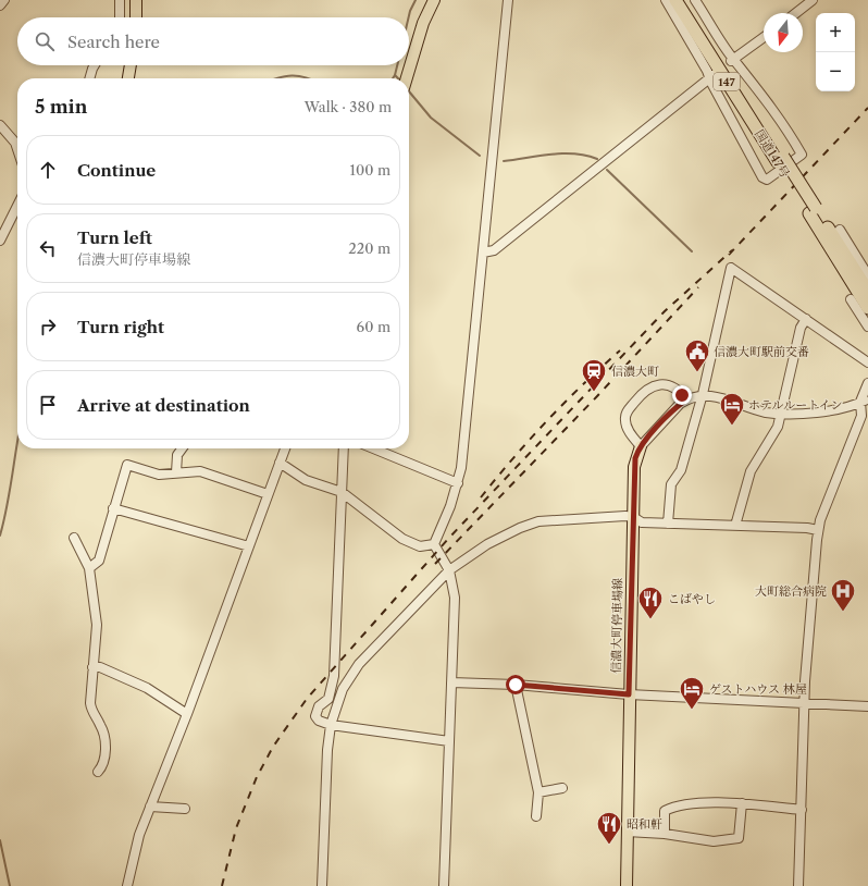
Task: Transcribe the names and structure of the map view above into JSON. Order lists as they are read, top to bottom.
{
  "streets": {
    "highway": ["147", "国道147号"],
    "main road": ["信濃大町停車場線"]
  },
  "places": {
    "public building": ["信濃大町駅前交番"],
    "station": ["信濃大町"],
    "hotel": ["ホテルルートイン", "ゲストハウス 林屋"],
    "hospital": ["大町総合病院"],
    "restaurant": ["こばやし", "昭和軒"]
  },
  "north": "bottom",
  "page": {
    "map_buttons": ["+", "−"],
    "search": "Search here",
    "heading": ["5 min", "Walk · 380 m"],
    "list": [
      ["Continue", "100 m"],
      ["Turn left", "信濃大町停車場線", "220 m"],
      ["Turn right", "60 m"],
      "Arrive at destination"
    ]
  }
}
